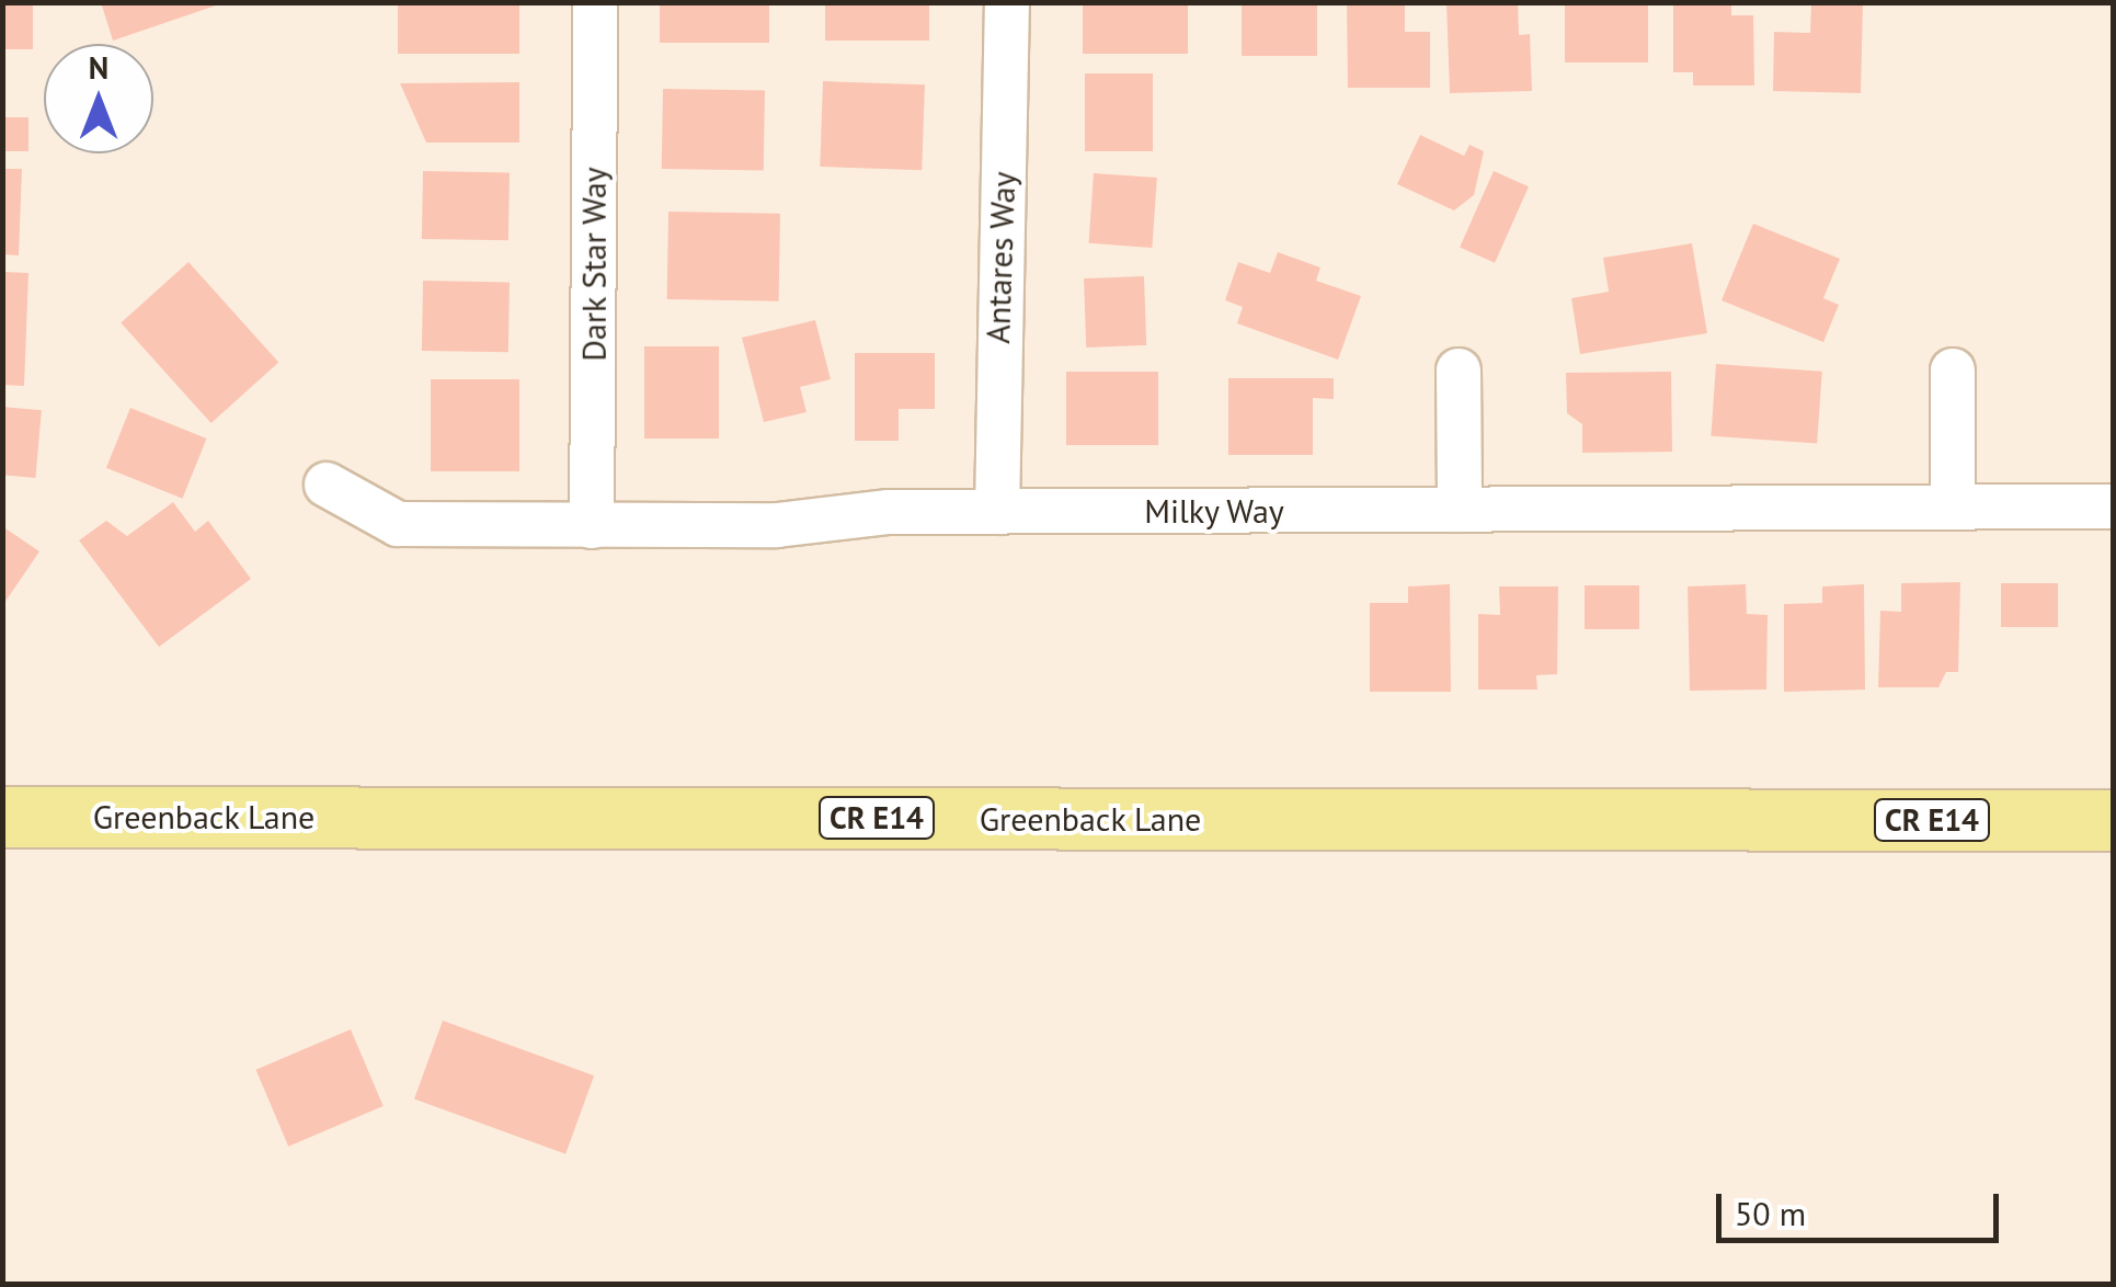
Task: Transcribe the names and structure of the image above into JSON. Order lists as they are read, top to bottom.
{
  "streets": {
    "main road": ["Greenback Lane", "CR E14"],
    "street": ["Antares Way", "Dark Star Way", "Milky Way"]
  },
  "crossings": [
    ["Antares Way", "Milky Way"],
    ["Dark Star Way", "Milky Way"]
  ],
  "scale_bar": "50 m",
  "north": "top"
}
